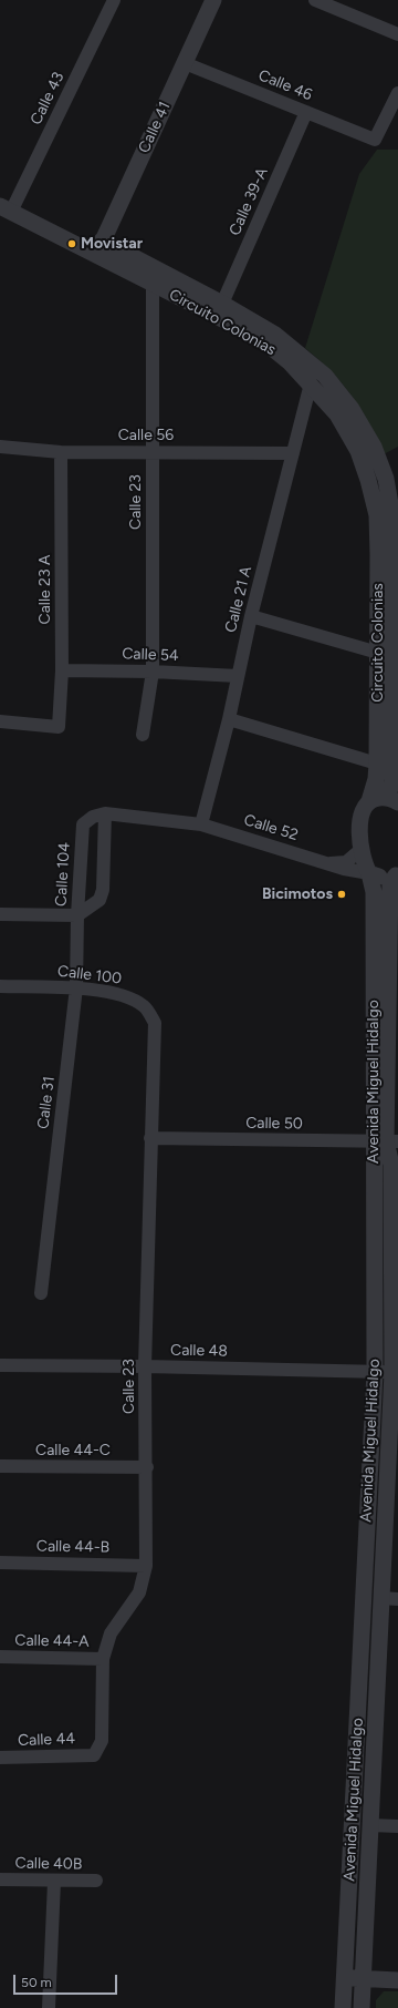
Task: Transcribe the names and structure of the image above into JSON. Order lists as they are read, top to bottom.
{
  "streets": {
    "street": [
      "Calle 46",
      "Calle 43",
      "Calle 41",
      "Calle 39-A",
      "Circuito Colonias",
      "Calle 56",
      "Calle 23",
      "Calle 23 A",
      "Calle 21 A",
      "Calle 54",
      "Calle 52",
      "Calle 104",
      "Calle 100",
      "Avenida Miguel Hidalgo",
      "Calle 31",
      "Calle 50",
      "Calle 48",
      "Calle 44-C",
      "Calle 44-B",
      "Calle 44-A",
      "Calle 44",
      "Calle 40B"
    ]
  },
  "crossings": [
    ["Calle 46", "Calle 41"],
    ["Calle 46", "Calle 39-A"],
    ["Calle 43", "Circuito Colonias"],
    ["Calle 41", "Circuito Colonias"],
    ["Calle 39-A", "Circuito Colonias"],
    ["Circuito Colonias", "Calle 23"],
    ["Circuito Colonias", "Calle 21 A"],
    ["Circuito Colonias", "Avenida Miguel Hidalgo"],
    ["Calle 56", "Calle 23"],
    ["Calle 56", "Calle 23 A"],
    ["Calle 56", "Calle 21 A"],
    ["Calle 23", "Calle 54"],
    ["Calle 23", "Calle 100"],
    ["Calle 23", "Calle 50"],
    ["Calle 23", "Calle 48"],
    ["Calle 23", "Calle 44-C"],
    ["Calle 23", "Calle 44-B"],
    ["Calle 23", "Calle 44-A"],
    ["Calle 23", "Calle 44"],
    ["Calle 23 A", "Calle 54"],
    ["Calle 21 A", "Calle 54"],
    ["Calle 21 A", "Calle 52"],
    ["Calle 52", "Avenida Miguel Hidalgo"],
    ["Calle 104", "Calle 31"],
    ["Calle 100", "Calle 31"],
    ["Avenida Miguel Hidalgo", "Calle 50"],
    ["Avenida Miguel Hidalgo", "Calle 48"]
  ],
  "places": ["Movistar", "Bicimotos"],
  "scale_bar": "50 m"
}
